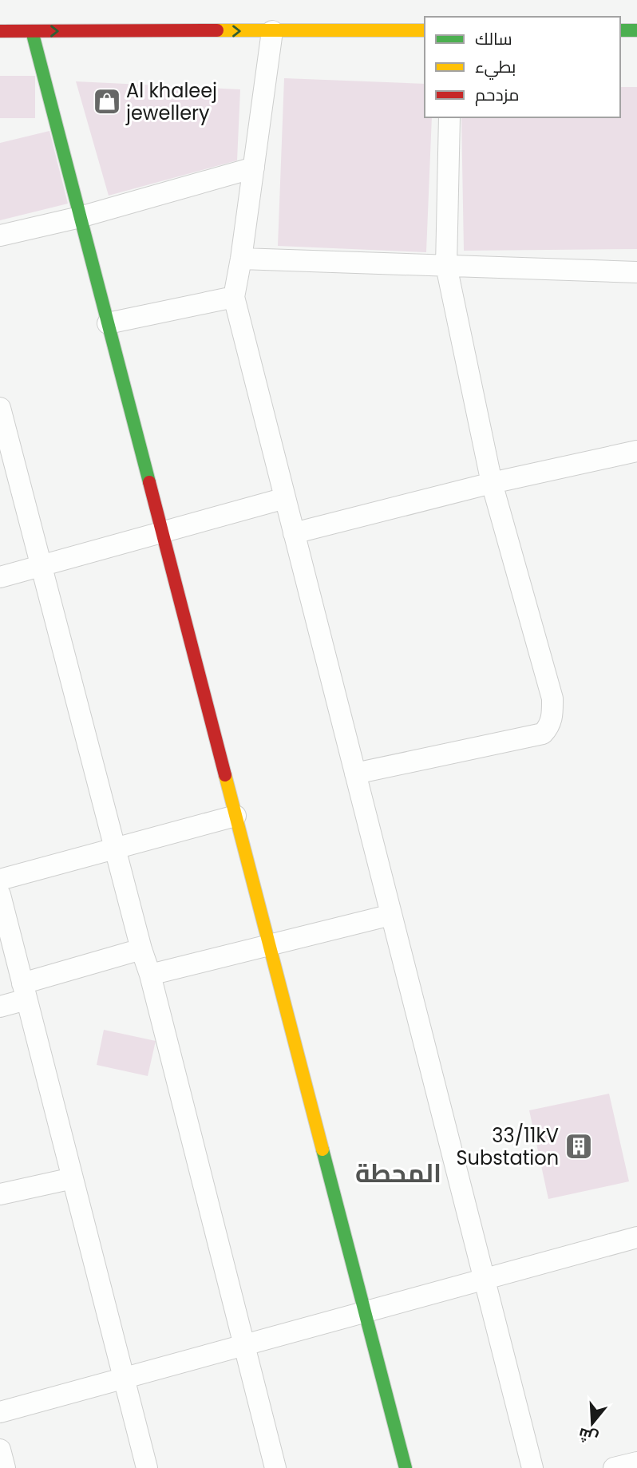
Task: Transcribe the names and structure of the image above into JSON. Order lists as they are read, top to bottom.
{
  "districts": ["المحطة"],
  "places": {
    "shop": ["Al khaleej jewellery"],
    "building": ["33/11kV Substation"]
  },
  "legend": ["سالك", "بطيء", "مزدحم"],
  "north": "bottom"
}
